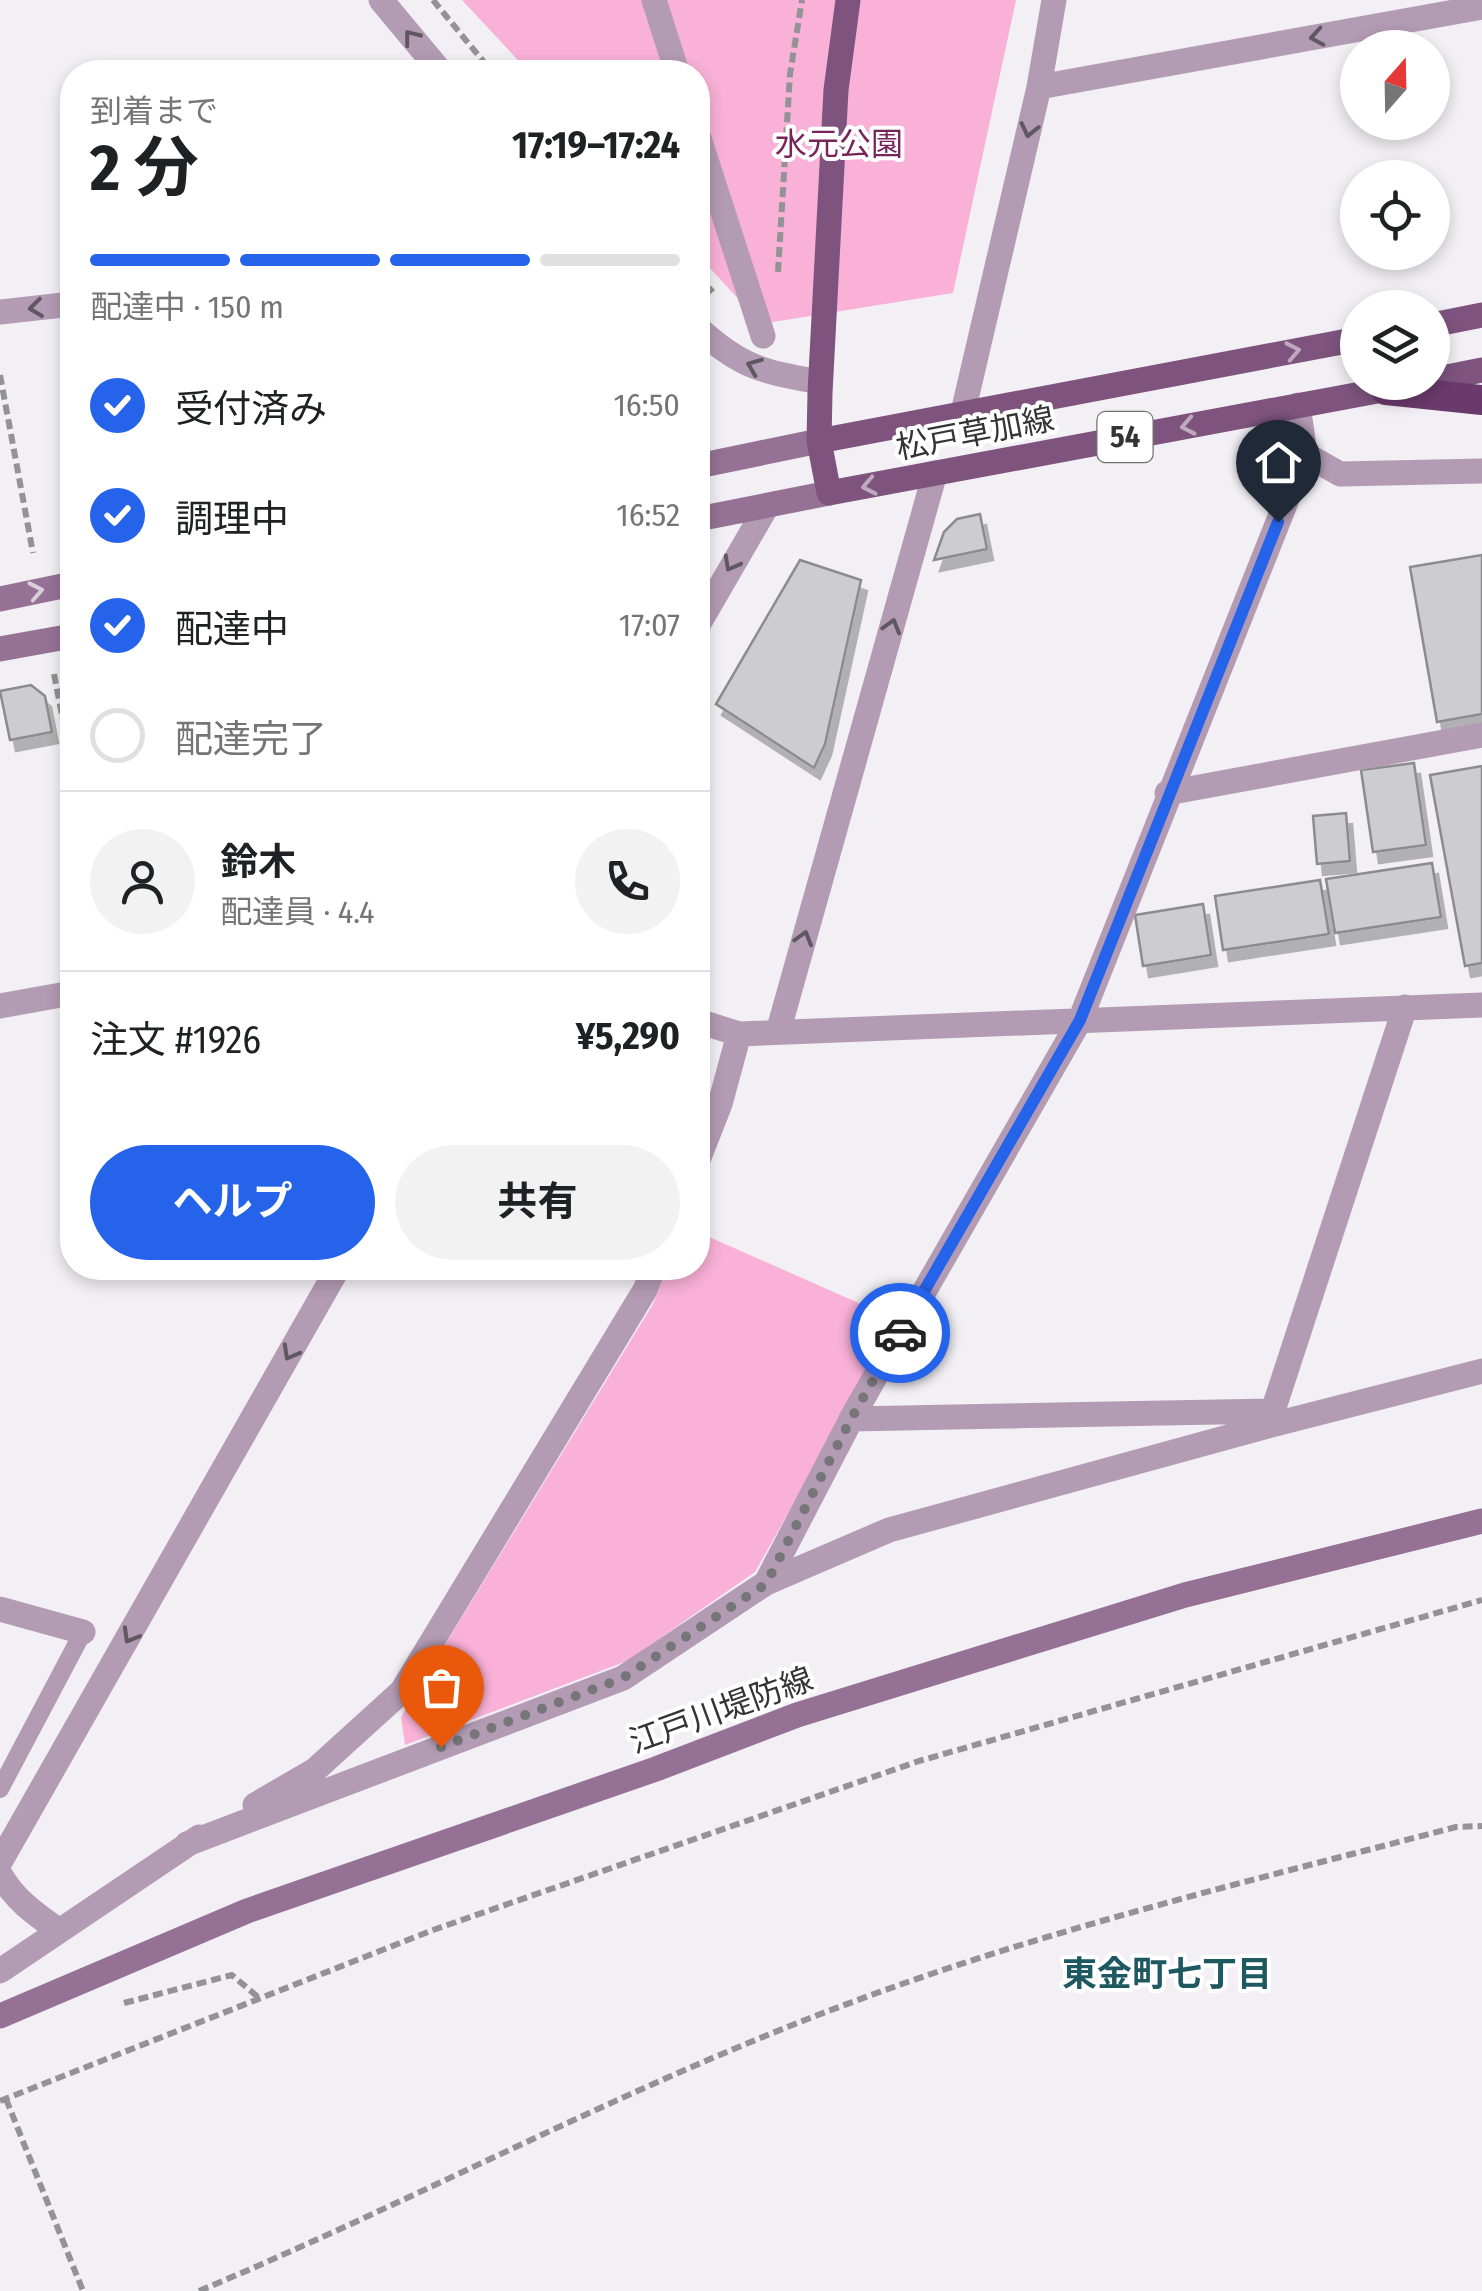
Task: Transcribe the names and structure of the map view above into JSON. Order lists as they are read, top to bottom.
{
  "streets": {
    "main road": ["松戸草加線", "54", "江戸川堤防線"]
  },
  "districts": ["東金町七丁目"],
  "parks": ["水元公園"],
  "north": "top",
  "page": {
    "heading": ["2 分", "到着まで", "17:19–17:24"],
    "panel": [
      "鈴木",
      "配達員 · 4.4",
      "注文 #1926",
      "¥5,290"
    ],
    "bar": "配達中 · 150 m",
    "list": [
      ["受付済み", "16:50"],
      ["調理中", "16:52"],
      ["配達中", "17:07"],
      "配達完了"
    ],
    "buttons": ["ヘルプ", "共有"]
  }
}
